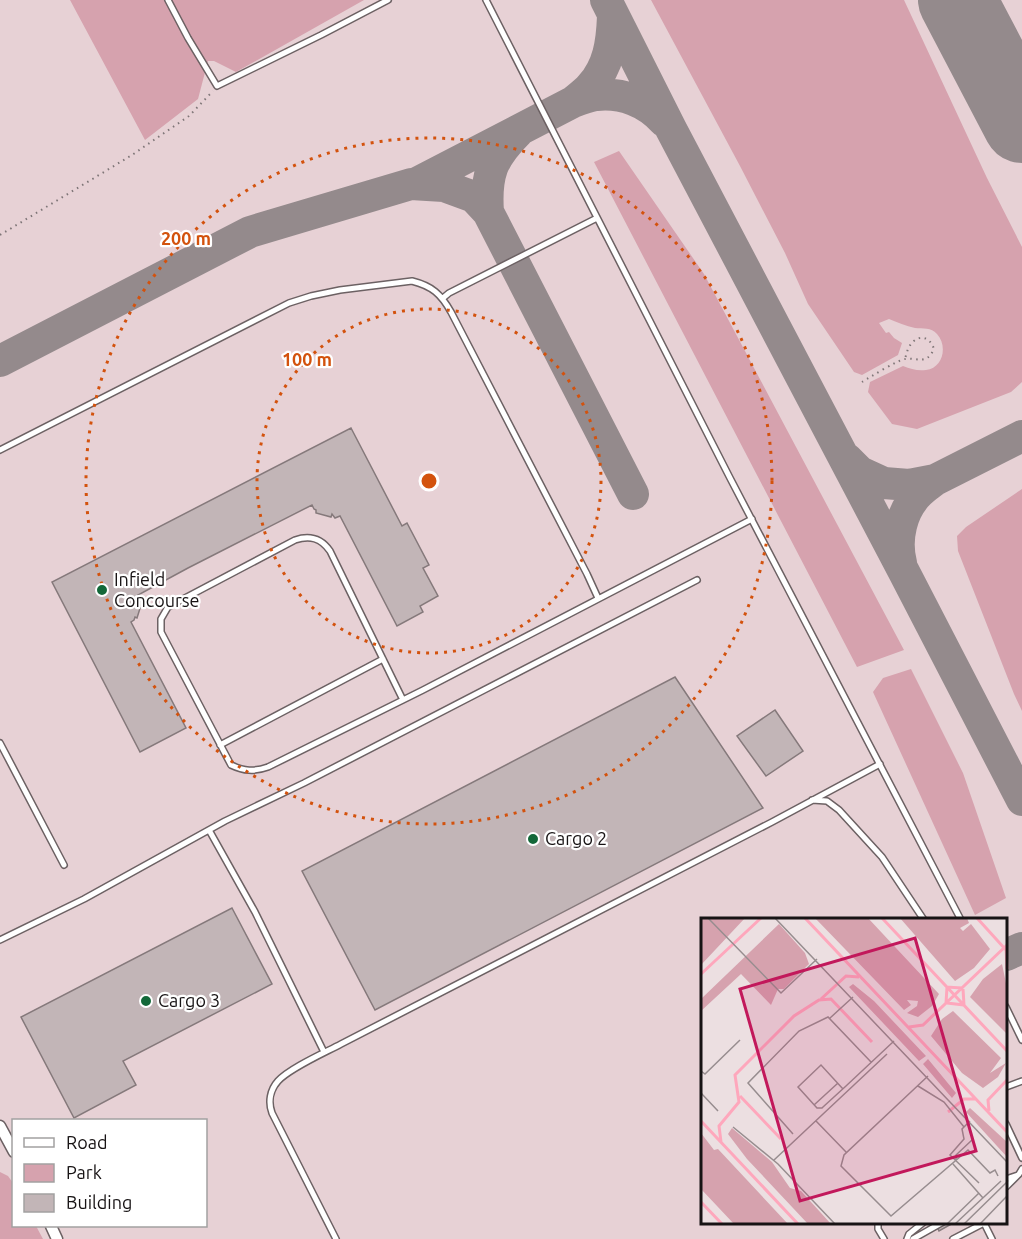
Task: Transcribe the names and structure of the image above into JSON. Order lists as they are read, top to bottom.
{
  "places": ["Infield Concourse", "Cargo 2", "Cargo 3"],
  "legend": ["Road", "Park", "Building"],
  "rings": ["200 m", "100 m"]
}
